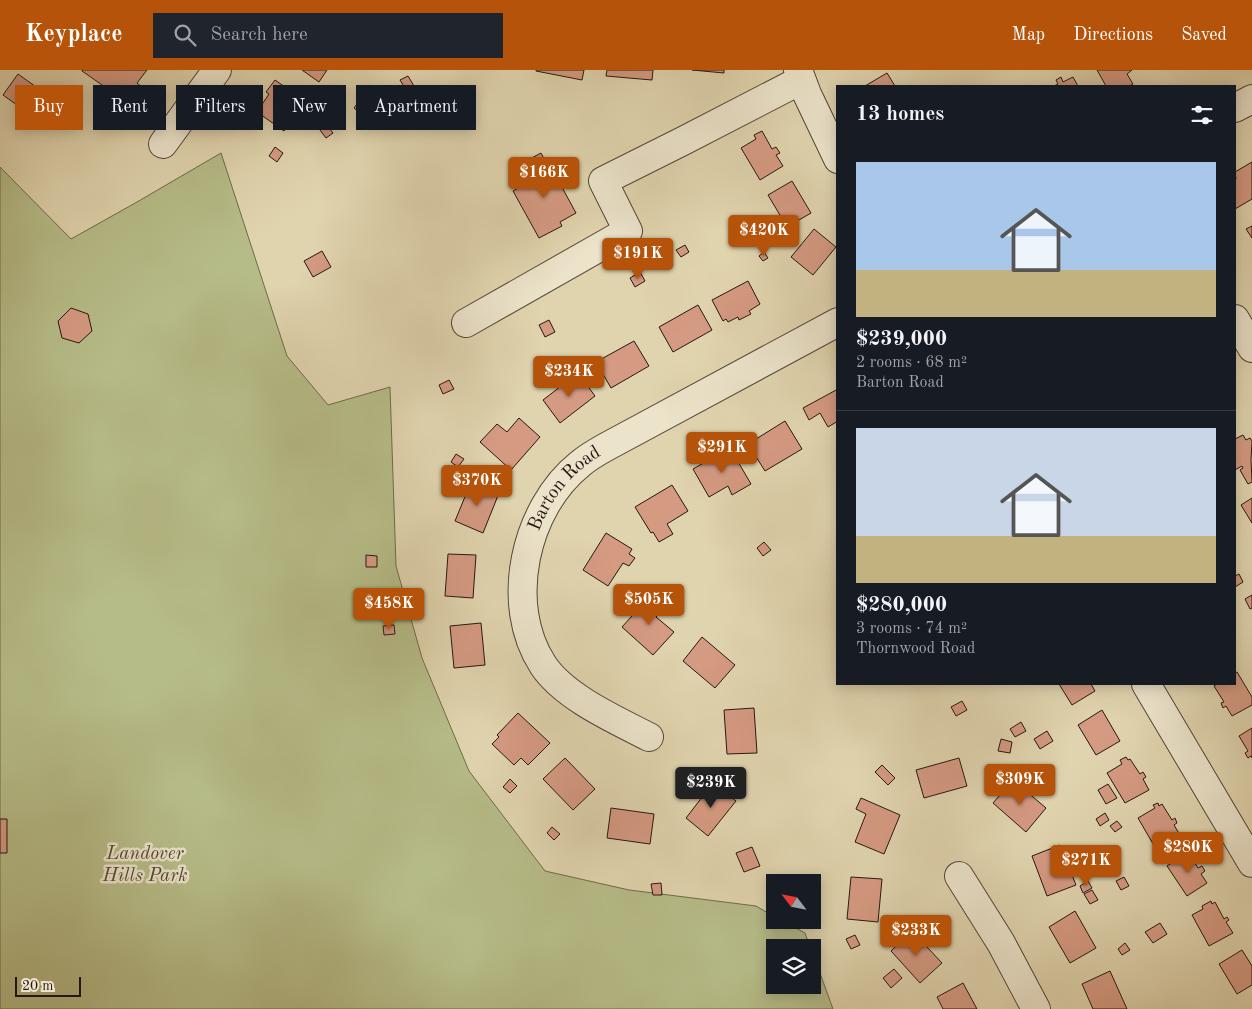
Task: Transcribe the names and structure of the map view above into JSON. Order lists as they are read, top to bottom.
{
  "streets": {
    "street": ["Barton Road"]
  },
  "parks": ["Landover Hills Park"],
  "scale_bar": "20 m",
  "north": "top left",
  "page": {
    "header": "Keyplace",
    "search": "Search here",
    "nav": ["Map", "Directions", "Saved"],
    "chip": [
      "Buy",
      "Rent",
      "Filters",
      "New",
      "Apartment"
    ],
    "heading": "13 homes",
    "list": [
      {
        "name": "$239,000",
        "note": "2 rooms · 68 m² · Barton Road"
      },
      {
        "name": "$280,000",
        "note": "3 rooms · 74 m² · Thornwood Road"
      }
    ],
    "price": [
      "$166K",
      "$420K",
      "$191K",
      "$234K",
      "$291K",
      "$370K",
      "$505K",
      "$458K",
      "$309K",
      "$239K",
      "$280K",
      "$271K",
      "$233K"
    ],
    "scale": "20 m"
  }
}
